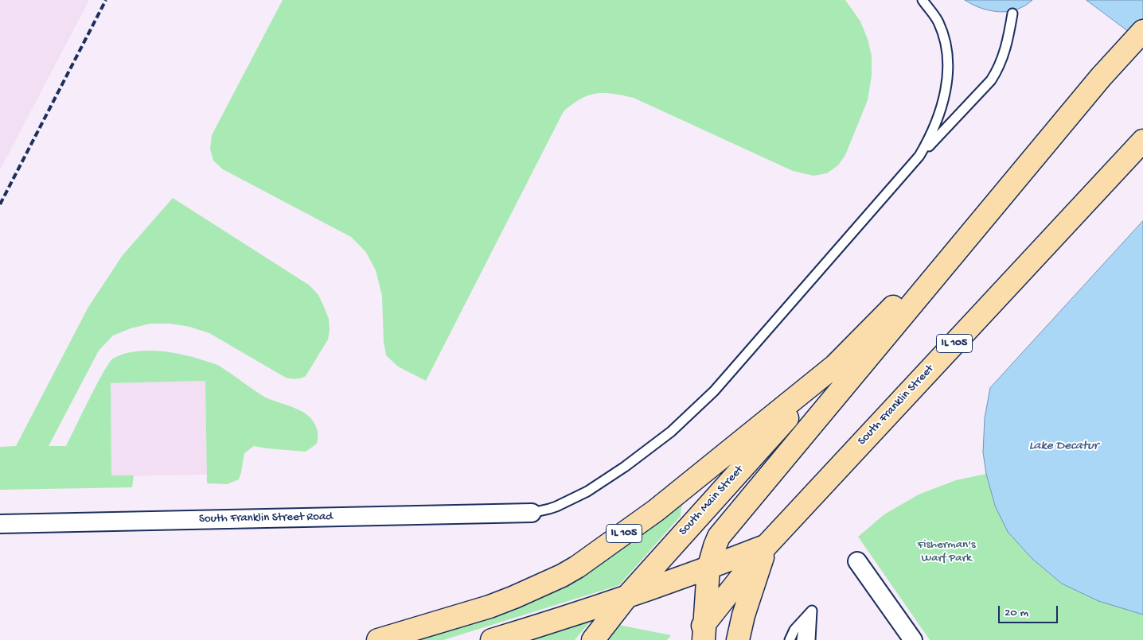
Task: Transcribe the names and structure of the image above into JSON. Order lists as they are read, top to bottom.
{
  "streets": {
    "main road": ["IL 105", "South Franklin Street", "South Main Street"],
    "street": ["South Franklin Street Road"]
  },
  "crossings": [
    ["IL 105", "South Franklin Street"],
    ["IL 105", "South Main Street"]
  ],
  "water": ["Lake Decatur"],
  "parks": ["Fisherman's Warf Park"],
  "scale_bar": "20 m"
}
